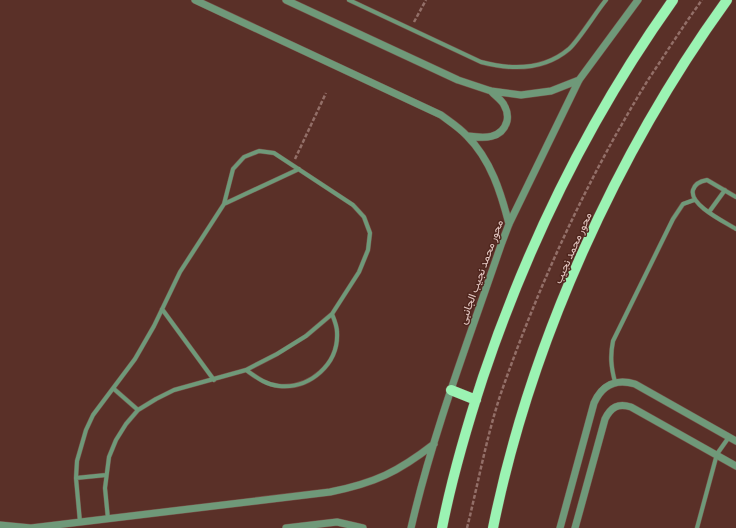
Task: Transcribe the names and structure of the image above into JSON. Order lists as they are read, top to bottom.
{
  "streets": {
    "main road": ["محور محمد نجيب"],
    "street": ["محور محمد نجيب الجانبى"]
  }
}
